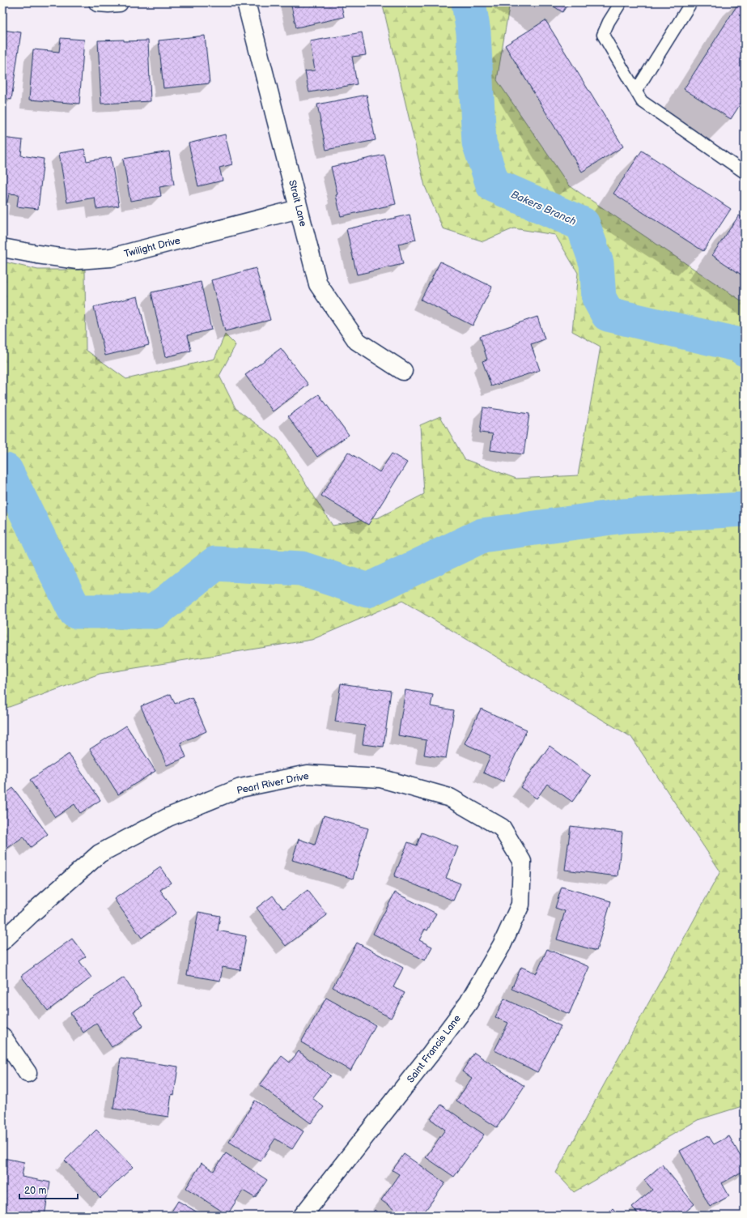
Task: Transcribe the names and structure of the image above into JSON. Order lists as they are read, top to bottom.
{
  "streets": {
    "street": [
      "Strait Lane",
      "Twilight Drive",
      "Pearl River Drive",
      "Saint Francis Lane"
    ]
  },
  "crossings": [
    ["Strait Lane", "Twilight Drive"],
    ["Pearl River Drive", "Saint Francis Lane"]
  ],
  "water": ["Bakers Branch"],
  "scale_bar": "20 m"
}
